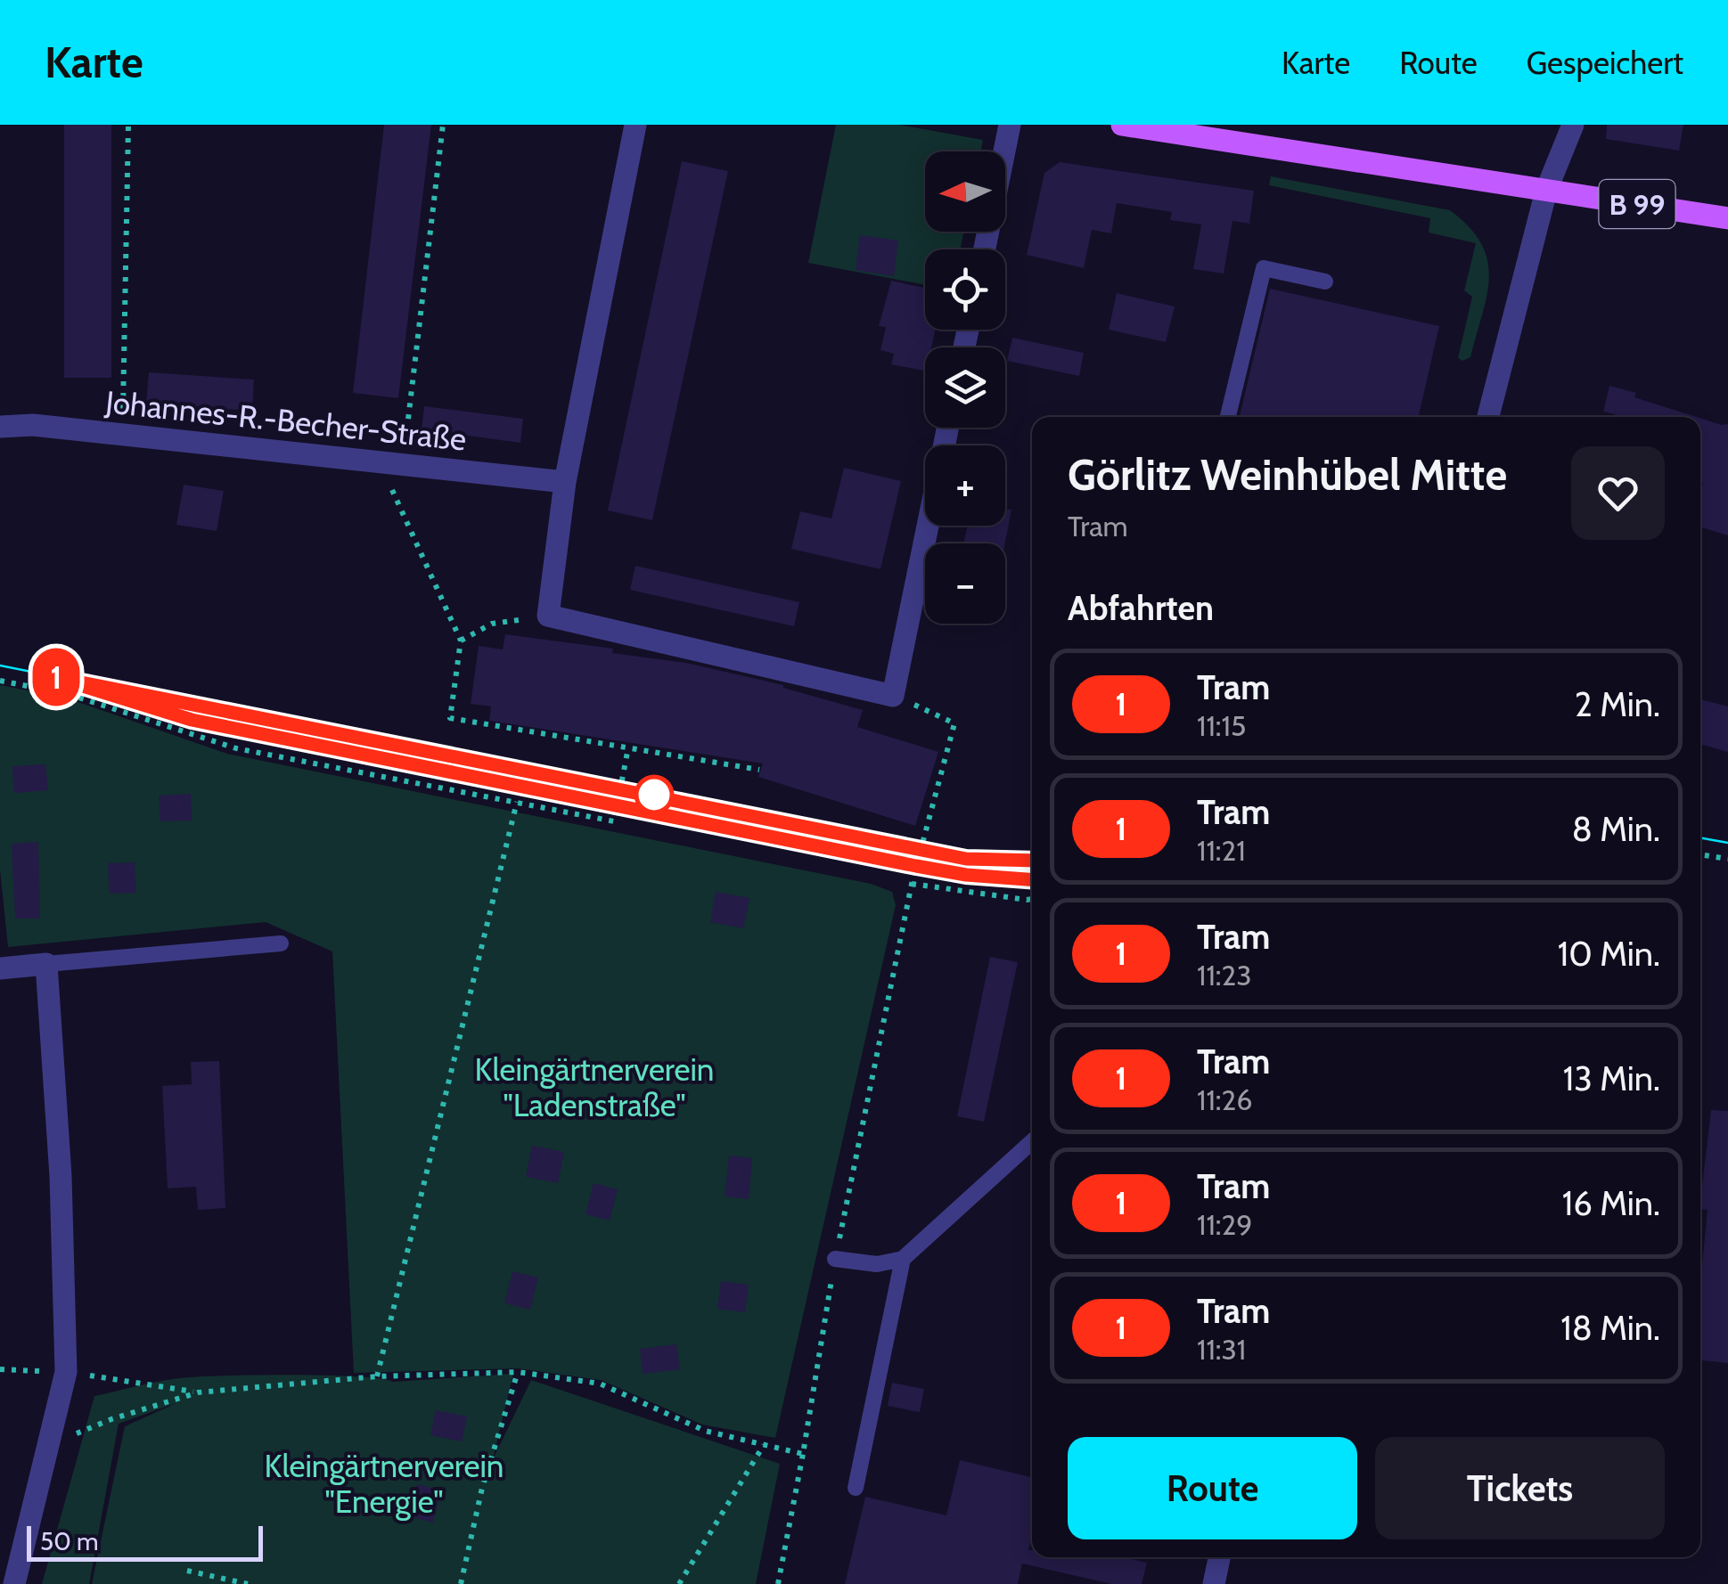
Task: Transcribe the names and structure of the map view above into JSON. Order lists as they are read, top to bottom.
{
  "streets": {
    "main road": ["B 99"],
    "street": ["Johannes-R.-Becher-Straße"]
  },
  "parks": ["Kleingärtnerverein \"Ladenstraße\"", "Kleingärtnerverein \"Energie\""],
  "lines": ["tram line 1"],
  "scale_bar": "50 m",
  "north": "left",
  "page": {
    "header": "Karte",
    "nav": ["Karte", "Route", "Gespeichert"],
    "on_map": "1",
    "map_buttons": ["+", "−"],
    "heading": [
      ["Görlitz Weinhübel Mitte", "Tram"],
      "Abfahrten"
    ],
    "list": [
      {
        "mark": "1",
        "name": "Tram",
        "note": "11:15",
        "value": "2 Min."
      },
      {
        "mark": "1",
        "name": "Tram",
        "note": "11:21",
        "value": "8 Min."
      },
      {
        "mark": "1",
        "name": "Tram",
        "note": "11:23",
        "value": "10 Min."
      },
      {
        "mark": "1",
        "name": "Tram",
        "note": "11:26",
        "value": "13 Min."
      },
      {
        "mark": "1",
        "name": "Tram",
        "note": "11:29",
        "value": "16 Min."
      },
      {
        "mark": "1",
        "name": "Tram",
        "note": "11:31",
        "value": "18 Min."
      }
    ],
    "buttons": ["Route", "Tickets"],
    "scale": "50 m"
  }
}
